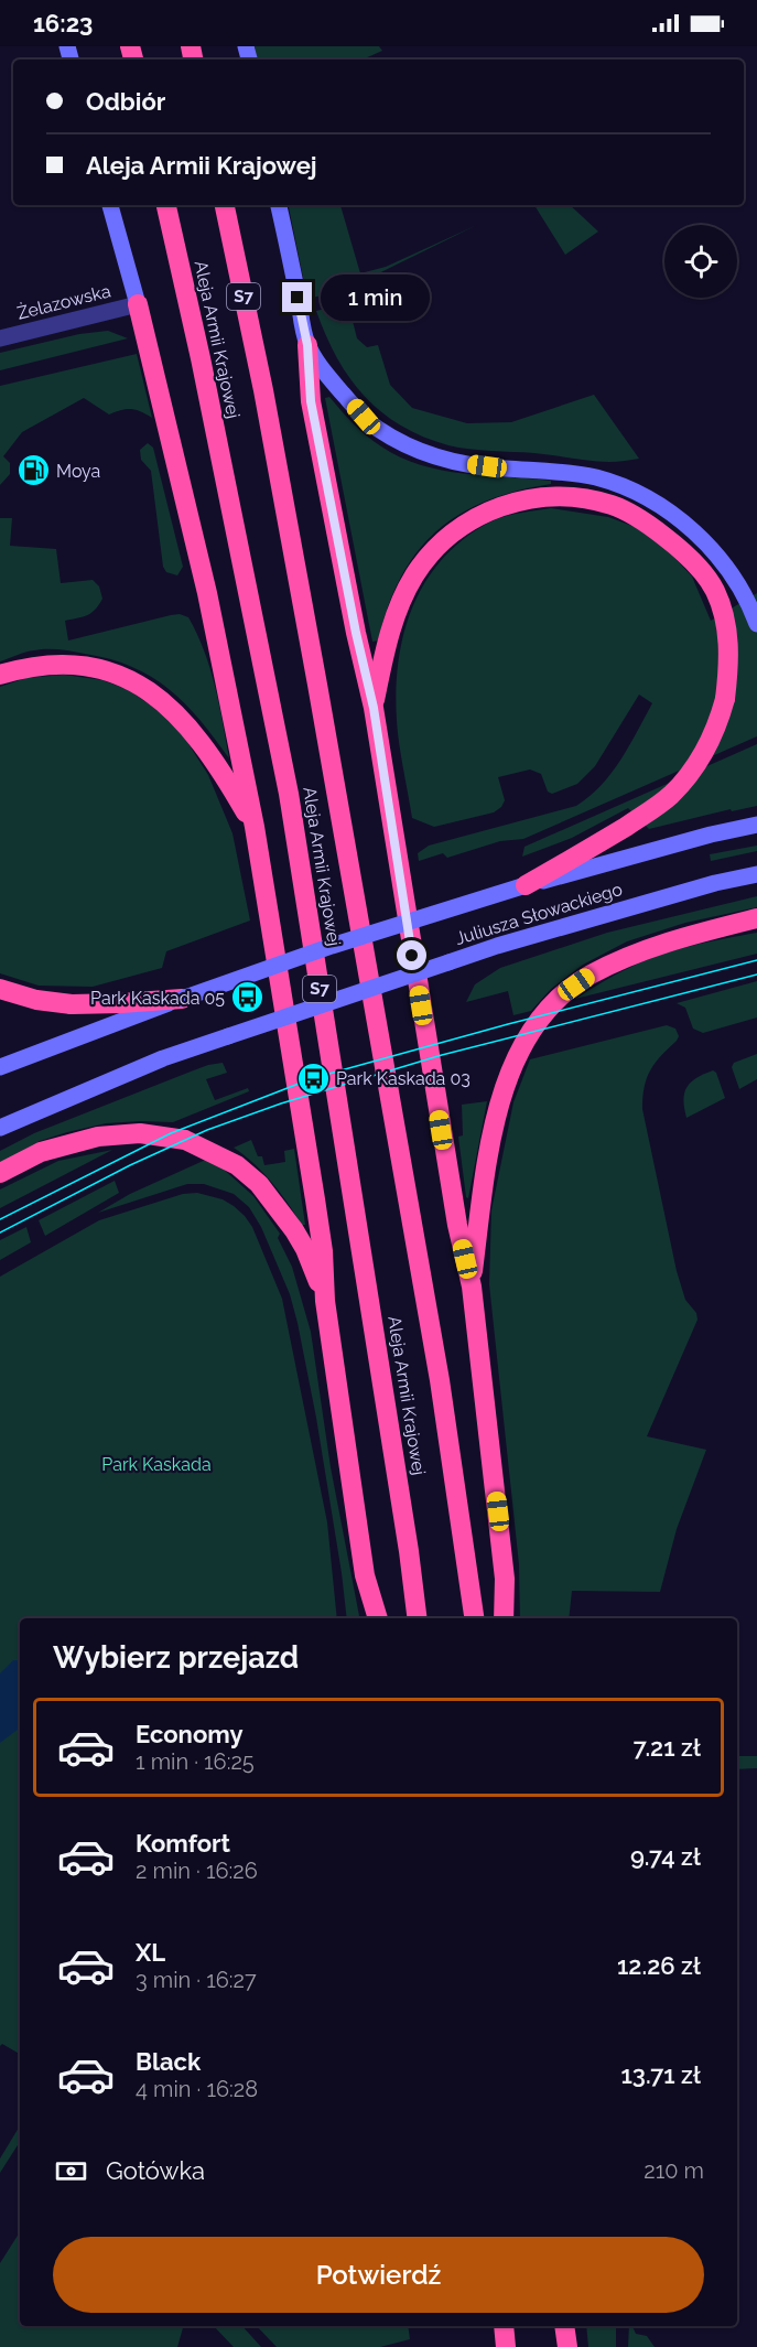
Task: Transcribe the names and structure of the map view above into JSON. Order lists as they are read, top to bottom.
{
  "streets": {
    "highway": ["S7", "Aleja Armii Krajowej"],
    "main road": ["Juliusza Słowackiego"],
    "street": ["Żelazowska"]
  },
  "parks": ["Park Kaskada"],
  "places": {
    "fuel station": ["Moya"],
    "bus stop": ["Park Kaskada 05", "Park Kaskada 03"]
  },
  "page": {
    "status": "16:23",
    "banner": ["Odbiór", "Aleja Armii Krajowej"],
    "bubble": "1 min",
    "heading": "Wybierz przejazd",
    "list": [
      {
        "name": "Economy",
        "note": "1 min · 16:25",
        "value": "7.21 zł"
      },
      {
        "name": "Komfort",
        "note": "2 min · 16:26",
        "value": "9.74 zł"
      },
      {
        "name": "XL",
        "note": "3 min · 16:27",
        "value": "12.26 zł"
      },
      {
        "name": "Black",
        "note": "4 min · 16:28",
        "value": "13.71 zł"
      }
    ],
    "pay": ["Gotówka", "210 m"],
    "buttons": "Potwierdź"
  }
}
